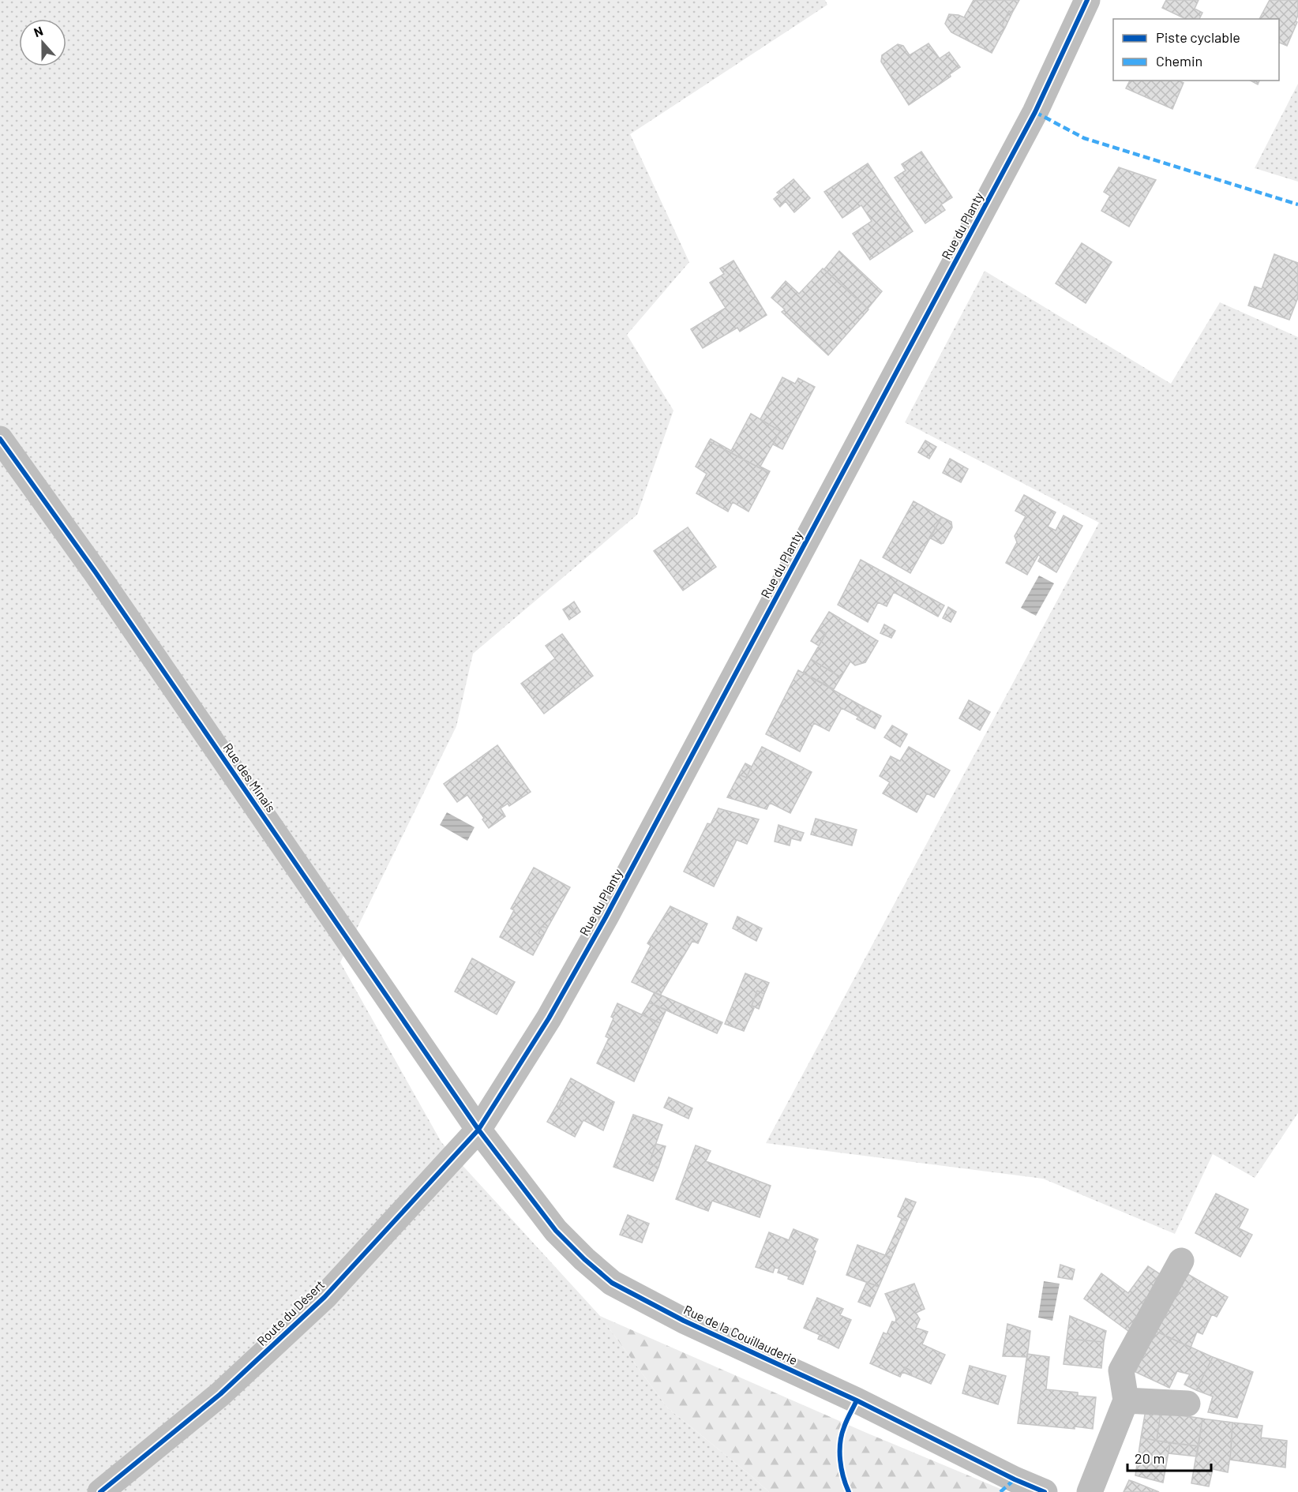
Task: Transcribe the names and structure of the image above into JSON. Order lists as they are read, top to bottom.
{
  "streets": {
    "street": [
      "Rue du Planty",
      "Rue des Minais",
      "Route du Désert",
      "Rue de la Couillauderie"
    ]
  },
  "crossings": [
    ["Rue du Planty", "Rue des Minais"],
    ["Rue du Planty", "Route du Désert"],
    ["Rue du Planty", "Rue de la Couillauderie"],
    ["Rue des Minais", "Route du Désert"],
    ["Rue des Minais", "Rue de la Couillauderie"],
    ["Route du Désert", "Rue de la Couillauderie"]
  ],
  "legend": ["Piste cyclable", "Chemin"],
  "scale_bar": "20 m",
  "north": "top"
}
